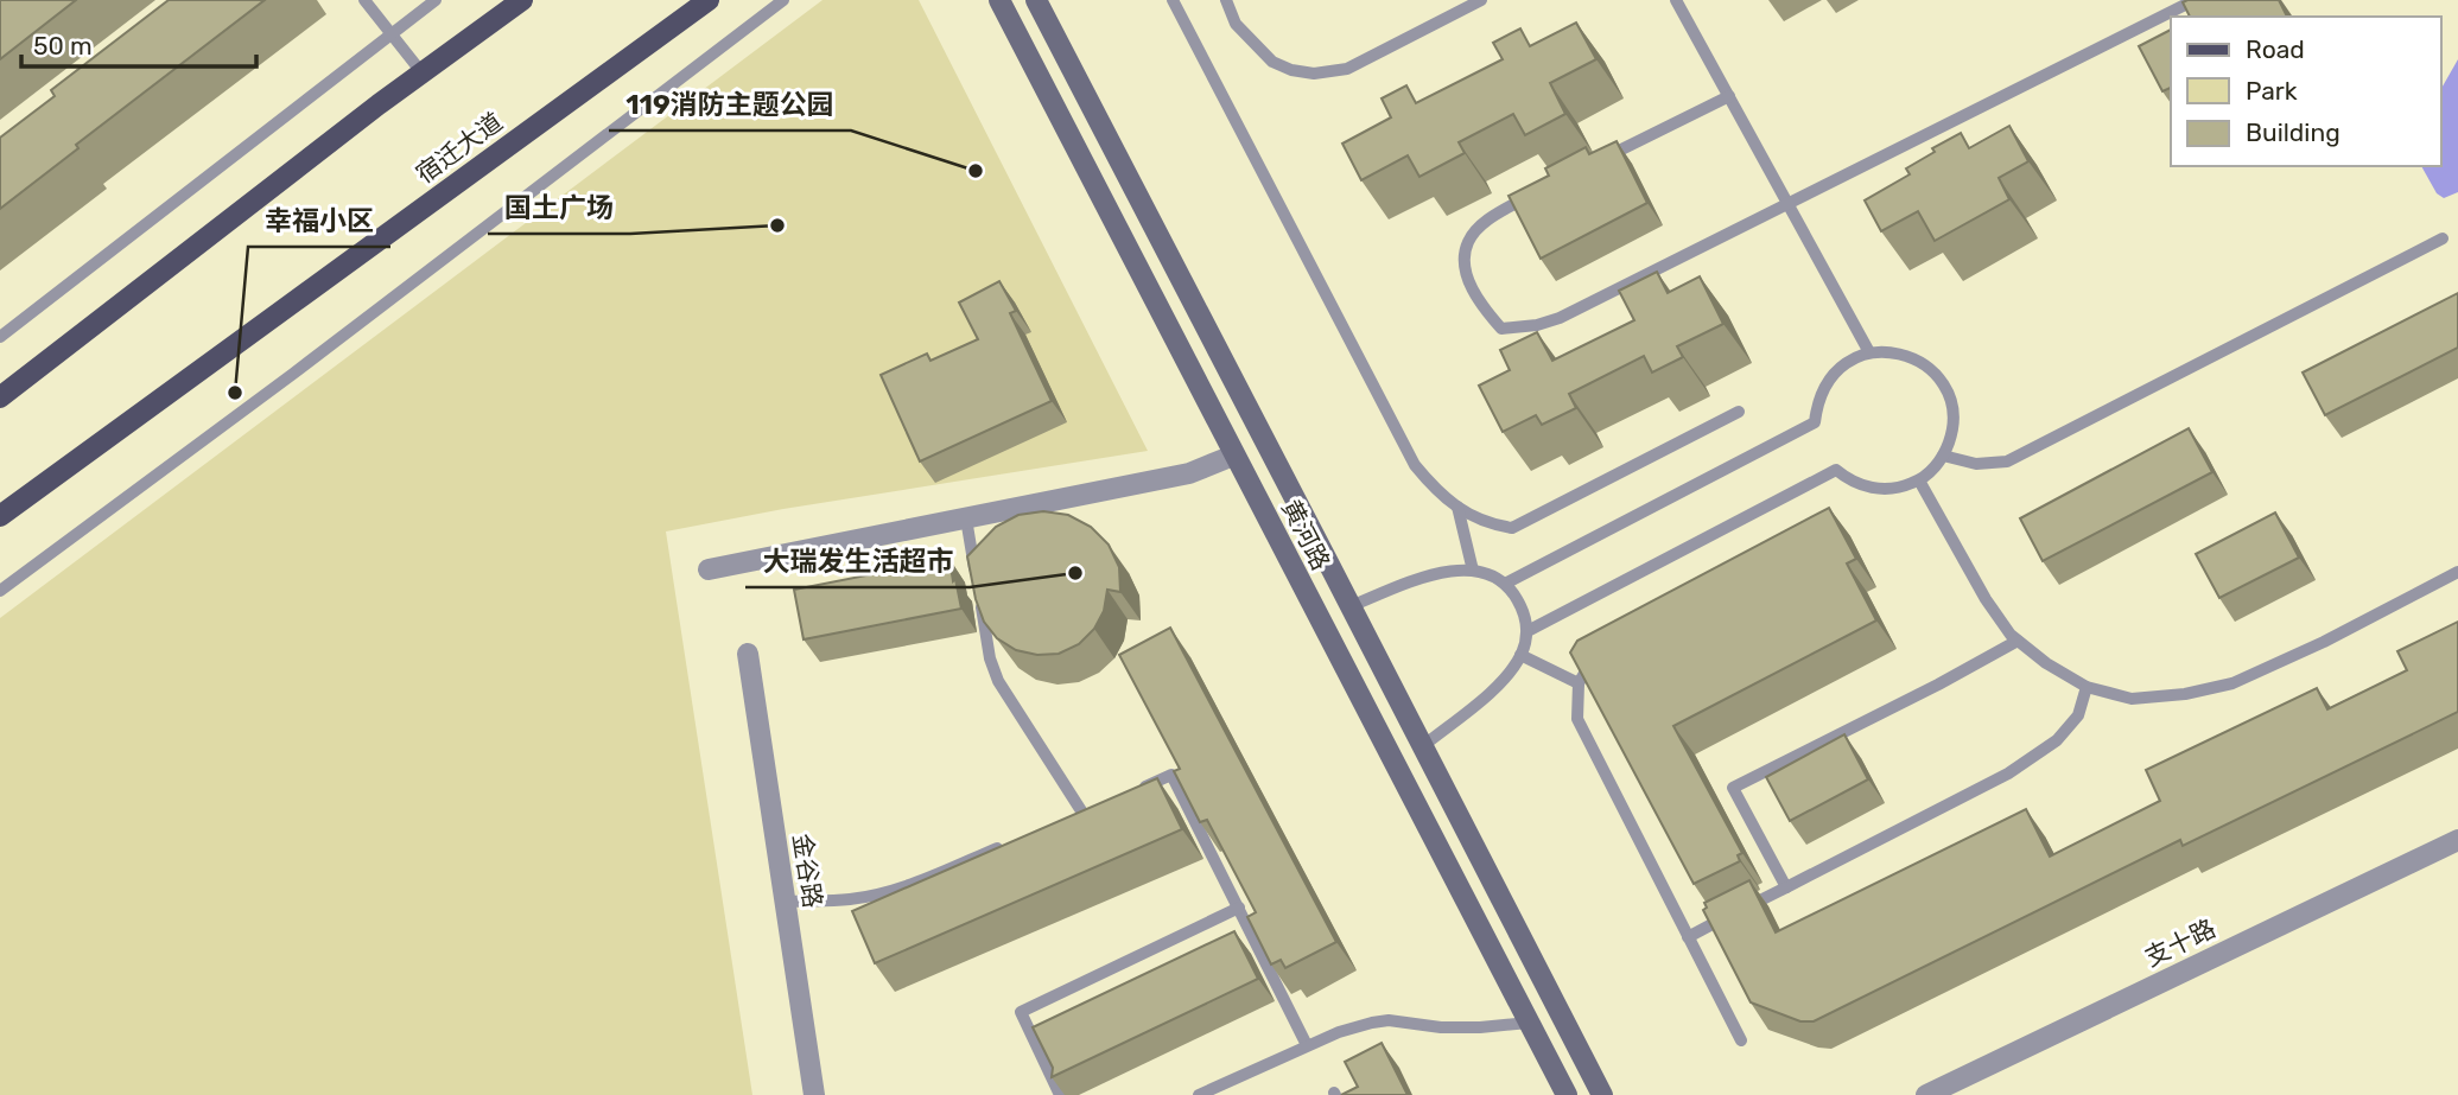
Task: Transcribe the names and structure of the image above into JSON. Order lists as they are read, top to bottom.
{
  "streets": {
    "main road": ["宿迁大道", "黄河路"],
    "street": ["金谷路", "支十路"]
  },
  "places": [
    "119消防主题公园",
    "国土广场",
    "幸福小区",
    "大瑞发生活超市"
  ],
  "legend": ["Road", "Park", "Building"],
  "scale_bar": "50 m"
}
